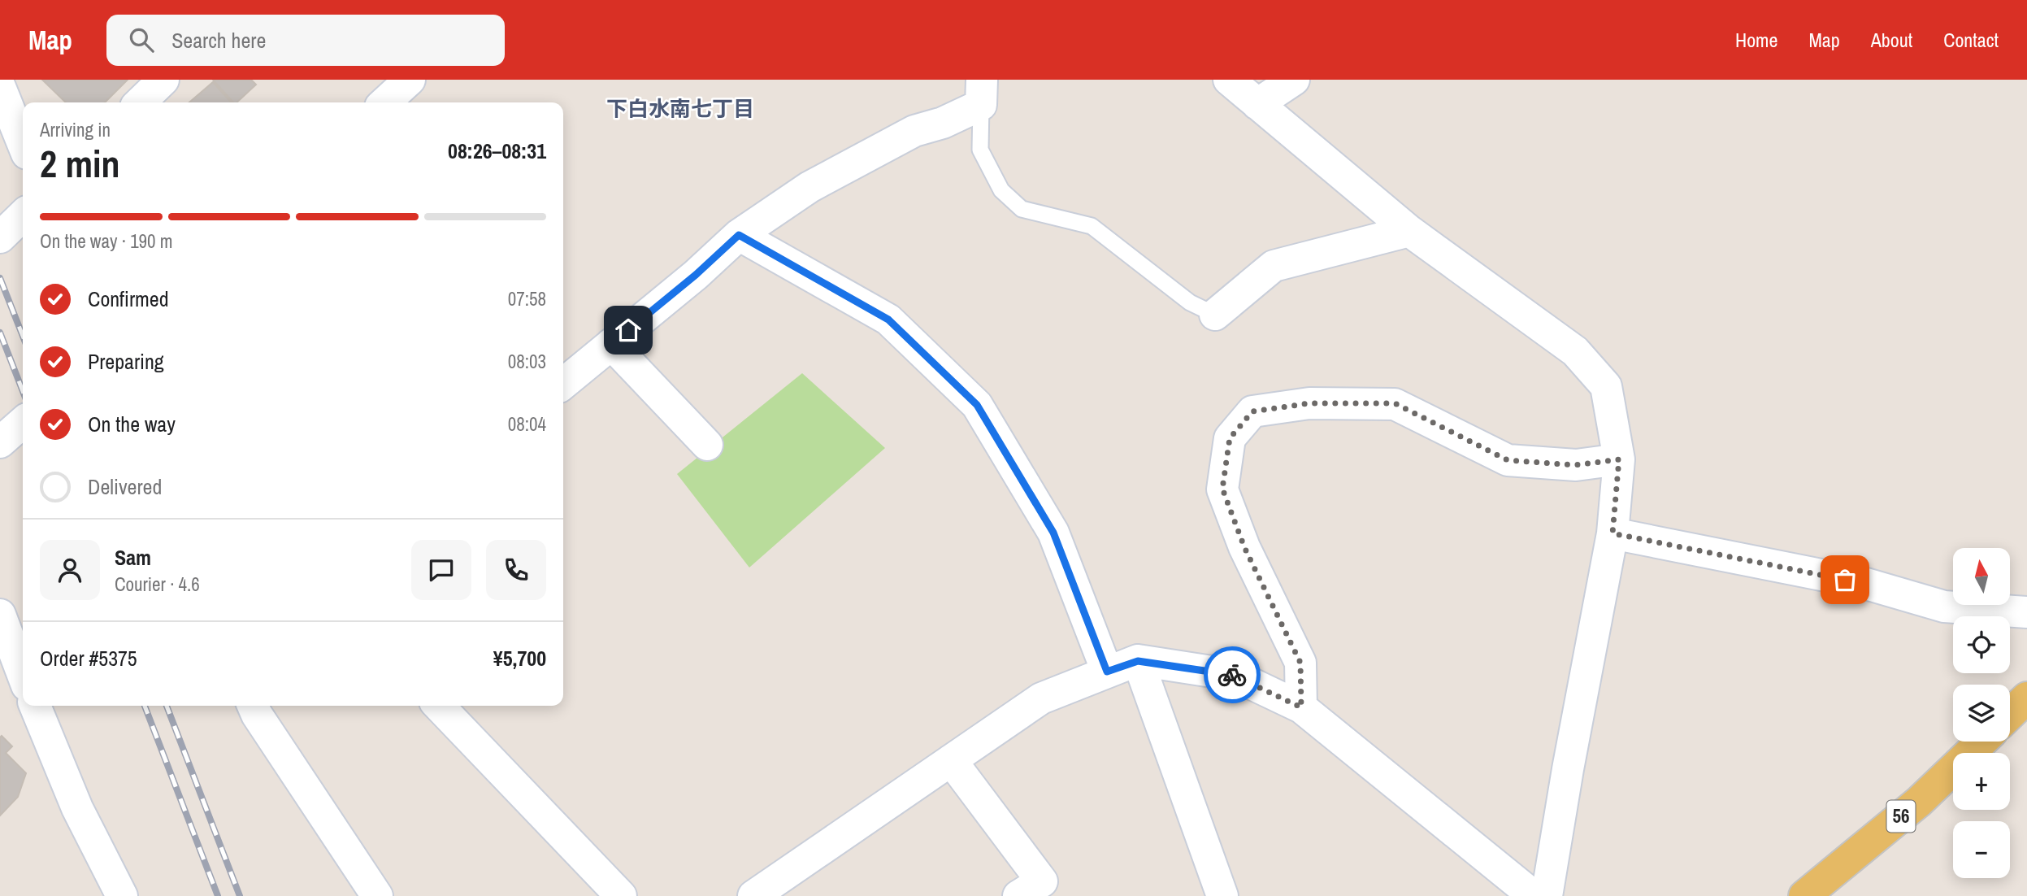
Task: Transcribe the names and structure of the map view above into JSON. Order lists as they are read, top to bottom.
{
  "streets": {
    "main road": ["56"]
  },
  "districts": ["下白水南七丁目"],
  "north": "top",
  "page": {
    "header": "Map",
    "search": "Search here",
    "nav": [
      "Home",
      "Map",
      "About",
      "Contact"
    ],
    "heading": ["2 min", "Arriving in", "08:26–08:31"],
    "panel": [
      "Sam",
      "Courier · 4.6",
      "Order #5375",
      "¥5,700"
    ],
    "bar": "On the way · 190 m",
    "list": [
      ["Confirmed", "07:58"],
      ["Preparing", "08:03"],
      ["On the way", "08:04"],
      "Delivered"
    ],
    "map_buttons": ["+", "−"]
  }
}
